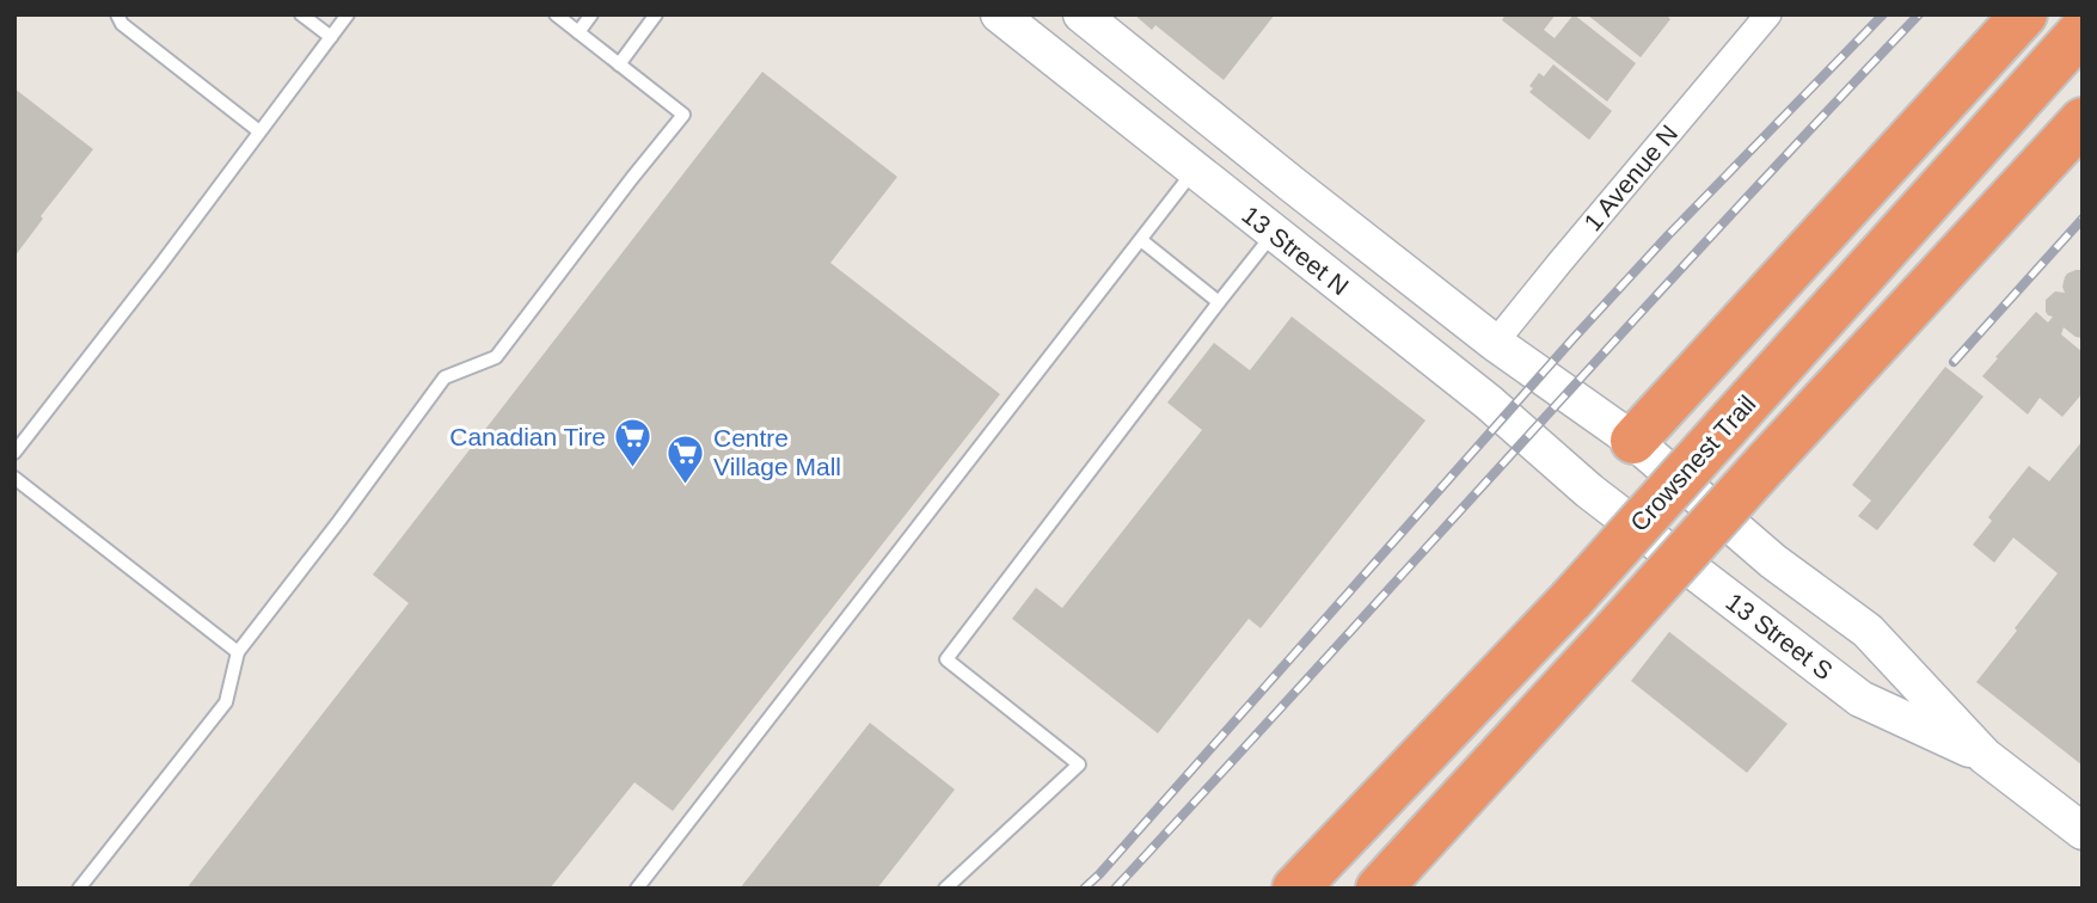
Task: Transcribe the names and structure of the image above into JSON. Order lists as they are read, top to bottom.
{
  "streets": {
    "highway": ["Crowsnest Trail"],
    "street": ["1 Avenue N", "13 Street N", "13 Street S"]
  },
  "crossings": [
    ["1 Avenue N", "13 Street N"],
    ["13 Street N", "13 Street S"]
  ],
  "places": {
    "supermarket": ["Canadian Tire", "Centre Village Mall"]
  }
}
